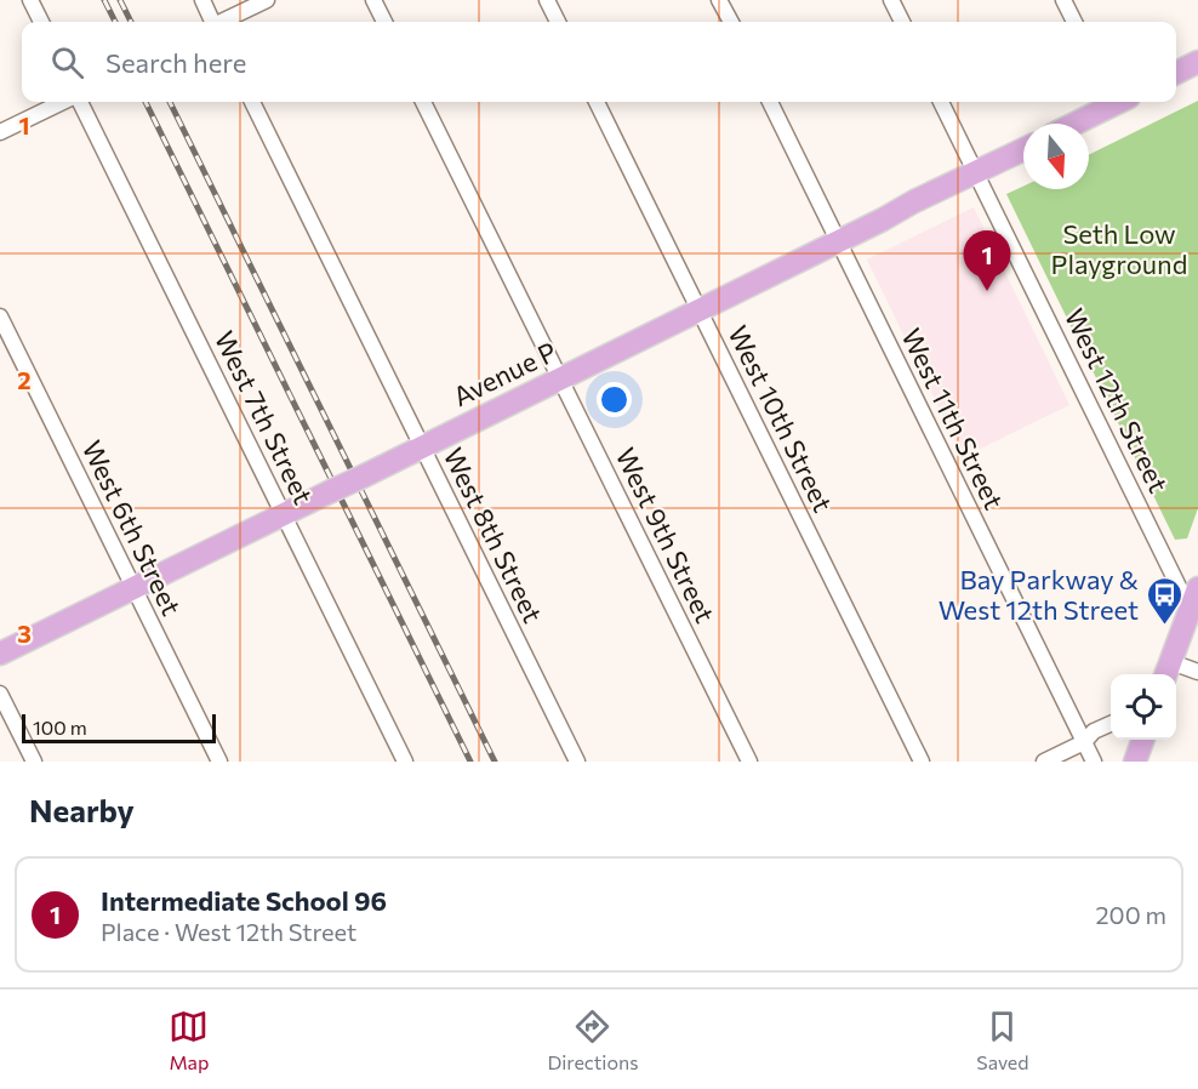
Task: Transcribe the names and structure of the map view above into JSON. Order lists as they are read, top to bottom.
{
  "streets": {
    "main road": ["Avenue P"],
    "street": [
      "West 12th Street",
      "West 7th Street",
      "West 10th Street",
      "West 11th Street",
      "West 6th Street",
      "West 8th Street",
      "West 9th Street"
    ]
  },
  "crossings": [
    ["Avenue P", "West 12th Street"],
    ["Avenue P", "West 7th Street"],
    ["Avenue P", "West 10th Street"],
    ["Avenue P", "West 11th Street"],
    ["Avenue P", "West 6th Street"],
    ["Avenue P", "West 8th Street"],
    ["Avenue P", "West 9th Street"]
  ],
  "parks": ["Seth Low Playground"],
  "places": {
    "bus stop": ["Bay Parkway & West 12th Street"]
  },
  "scale_bar": "100 m",
  "north": "bottom",
  "page": {
    "search": "Search here",
    "pins": "1",
    "scale": "100 m",
    "heading": "Nearby",
    "list": [
      {
        "mark": "1",
        "name": "Intermediate School 96",
        "note": "Place · West 12th Street",
        "value": "200 m"
      }
    ],
    "nav": ["Map", "Directions", "Saved"]
  },
  "grid": {
    "rows": ["1", "2", "3"]
  }
}
